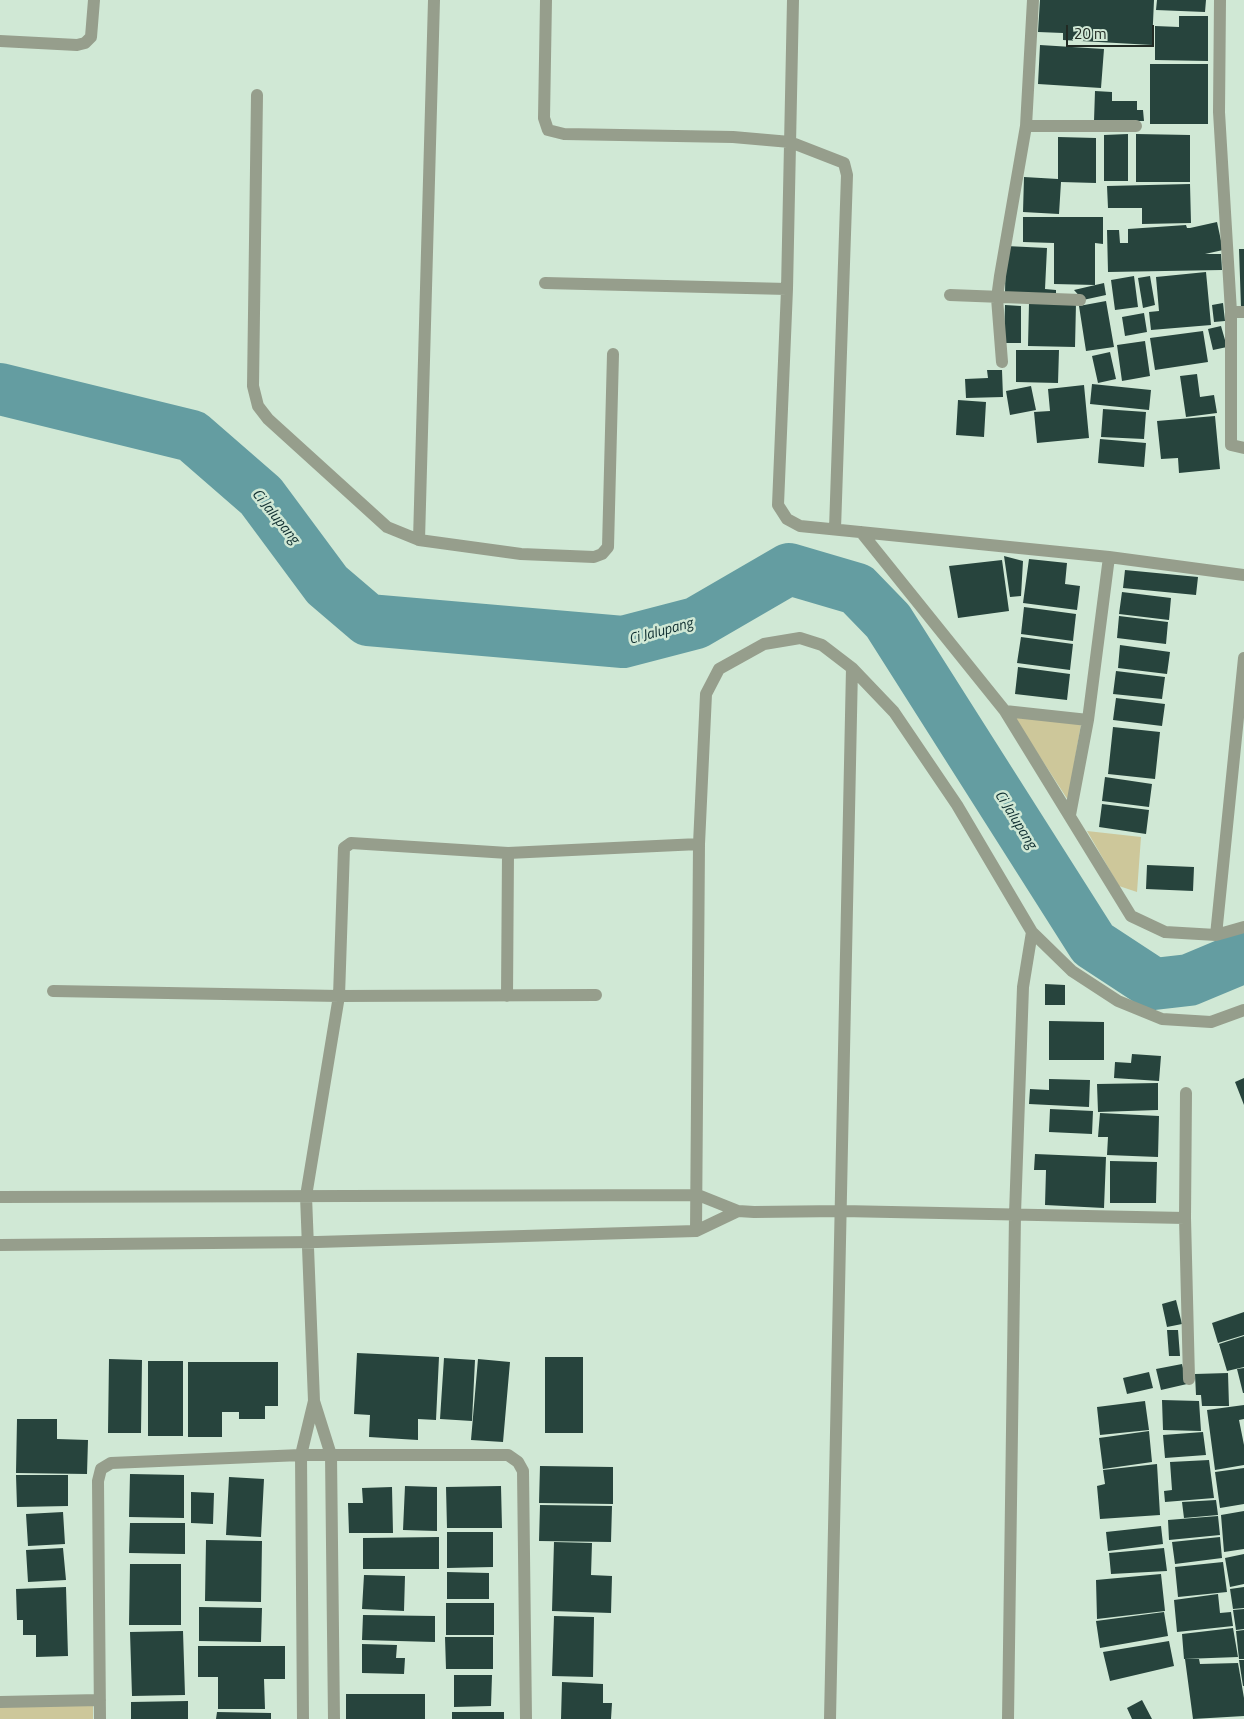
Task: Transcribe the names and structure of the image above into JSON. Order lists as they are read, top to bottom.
{
  "water": ["Ci Jalupang"],
  "scale_bar": "20 m"
}
